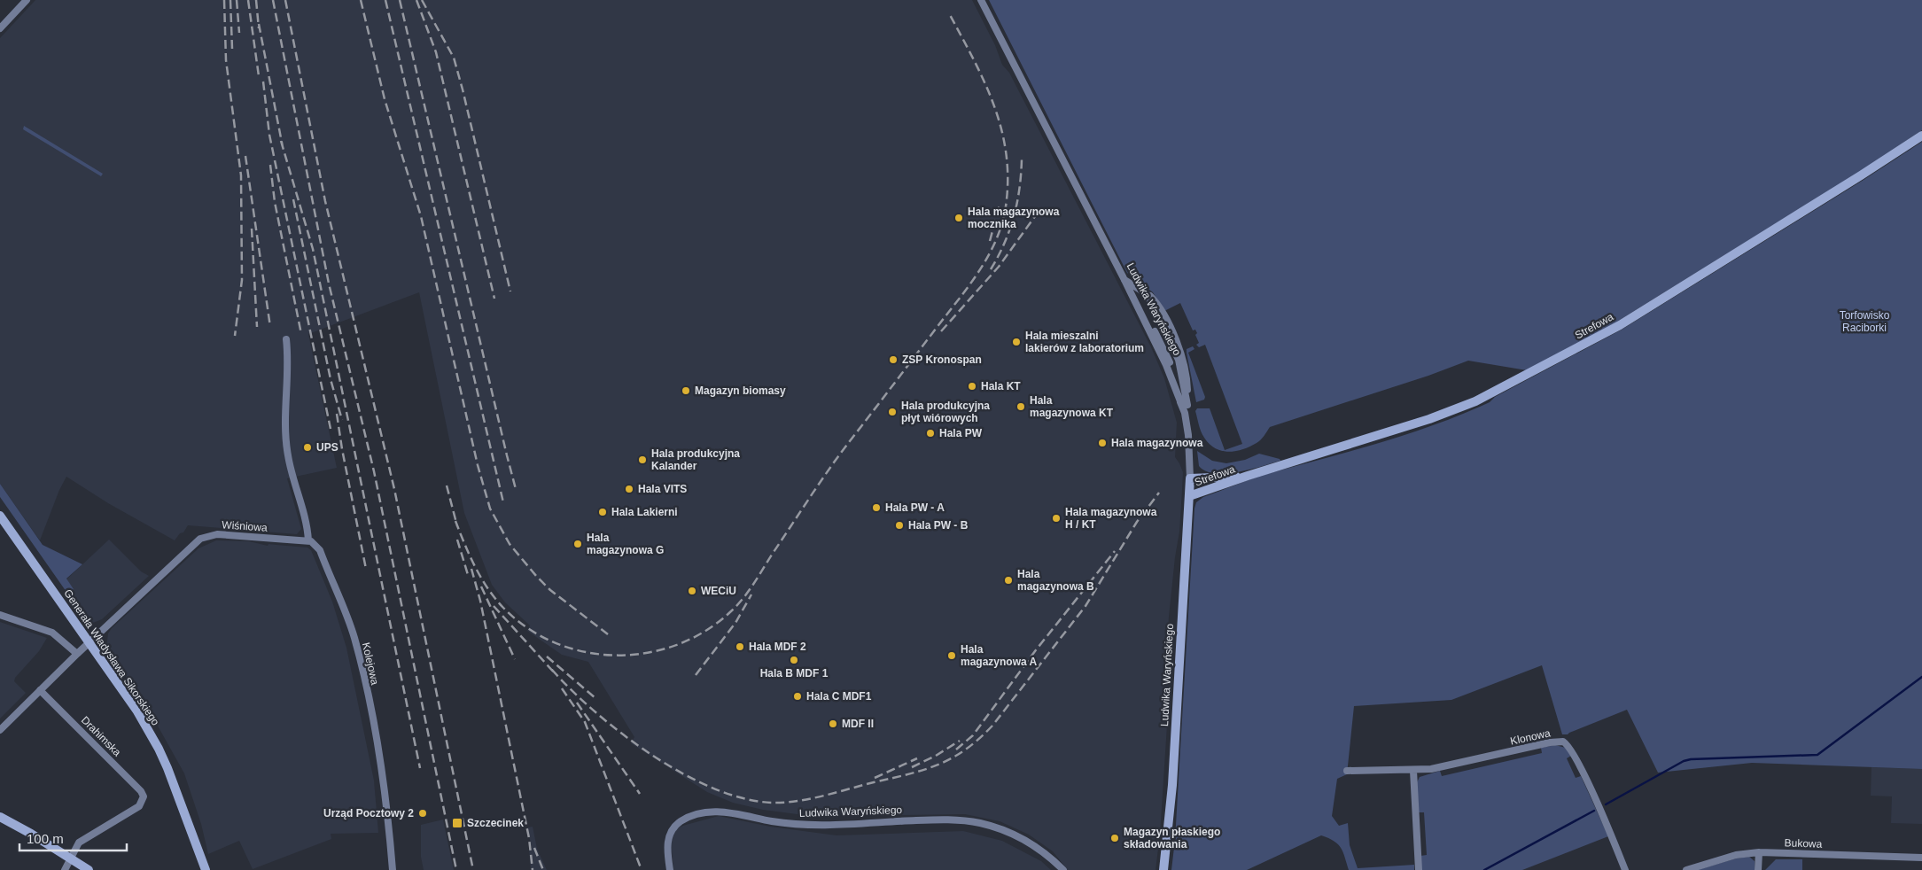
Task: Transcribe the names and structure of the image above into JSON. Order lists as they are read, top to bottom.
{
  "streets": {
    "street": [
      "Ludwika Waryńskiego",
      "Strefowa",
      "Wiśniowa",
      "Generała Władysława Sikorskiego",
      "Kolejowa",
      "Drahimska",
      "Klonowa",
      "Bukowa"
    ]
  },
  "crossings": [
    ["Ludwika Waryńskiego", "Strefowa"],
    ["Wiśniowa", "Generała Władysława Sikorskiego"],
    ["Wiśniowa", "Kolejowa"],
    ["Wiśniowa", "Drahimska"]
  ],
  "parks": ["Torfowisko Raciborki"],
  "places": {
    "other": [
      "Hala magazynowa mocznika",
      "Hala mieszalni lakierów z laboratorium",
      "ZSP Kronospan",
      "Hala KT",
      "Magazyn biomasy",
      "Hala magazynowa KT",
      "Hala produkcyjna płyt wiórowych",
      "Hala PW",
      "Hala magazynowa",
      "UPS",
      "Hala produkcyjna Kalander",
      "Hala VITS",
      "Hala PW - A",
      "Hala Lakierni",
      "Hala magazynowa H / KT",
      "Hala PW - B",
      "Hala magazynowa G",
      "Hala magazynowa B",
      "WECiU",
      "Hala MDF 2",
      "Hala magazynowa A",
      "Hala B MDF 1",
      "Hala C MDF1",
      "MDF II",
      "Urząd Pocztowy 2",
      "Magazyn płaskiego składowania"
    ],
    "transit": ["Szczecinek"]
  },
  "scale_bar": "100 m"
}
